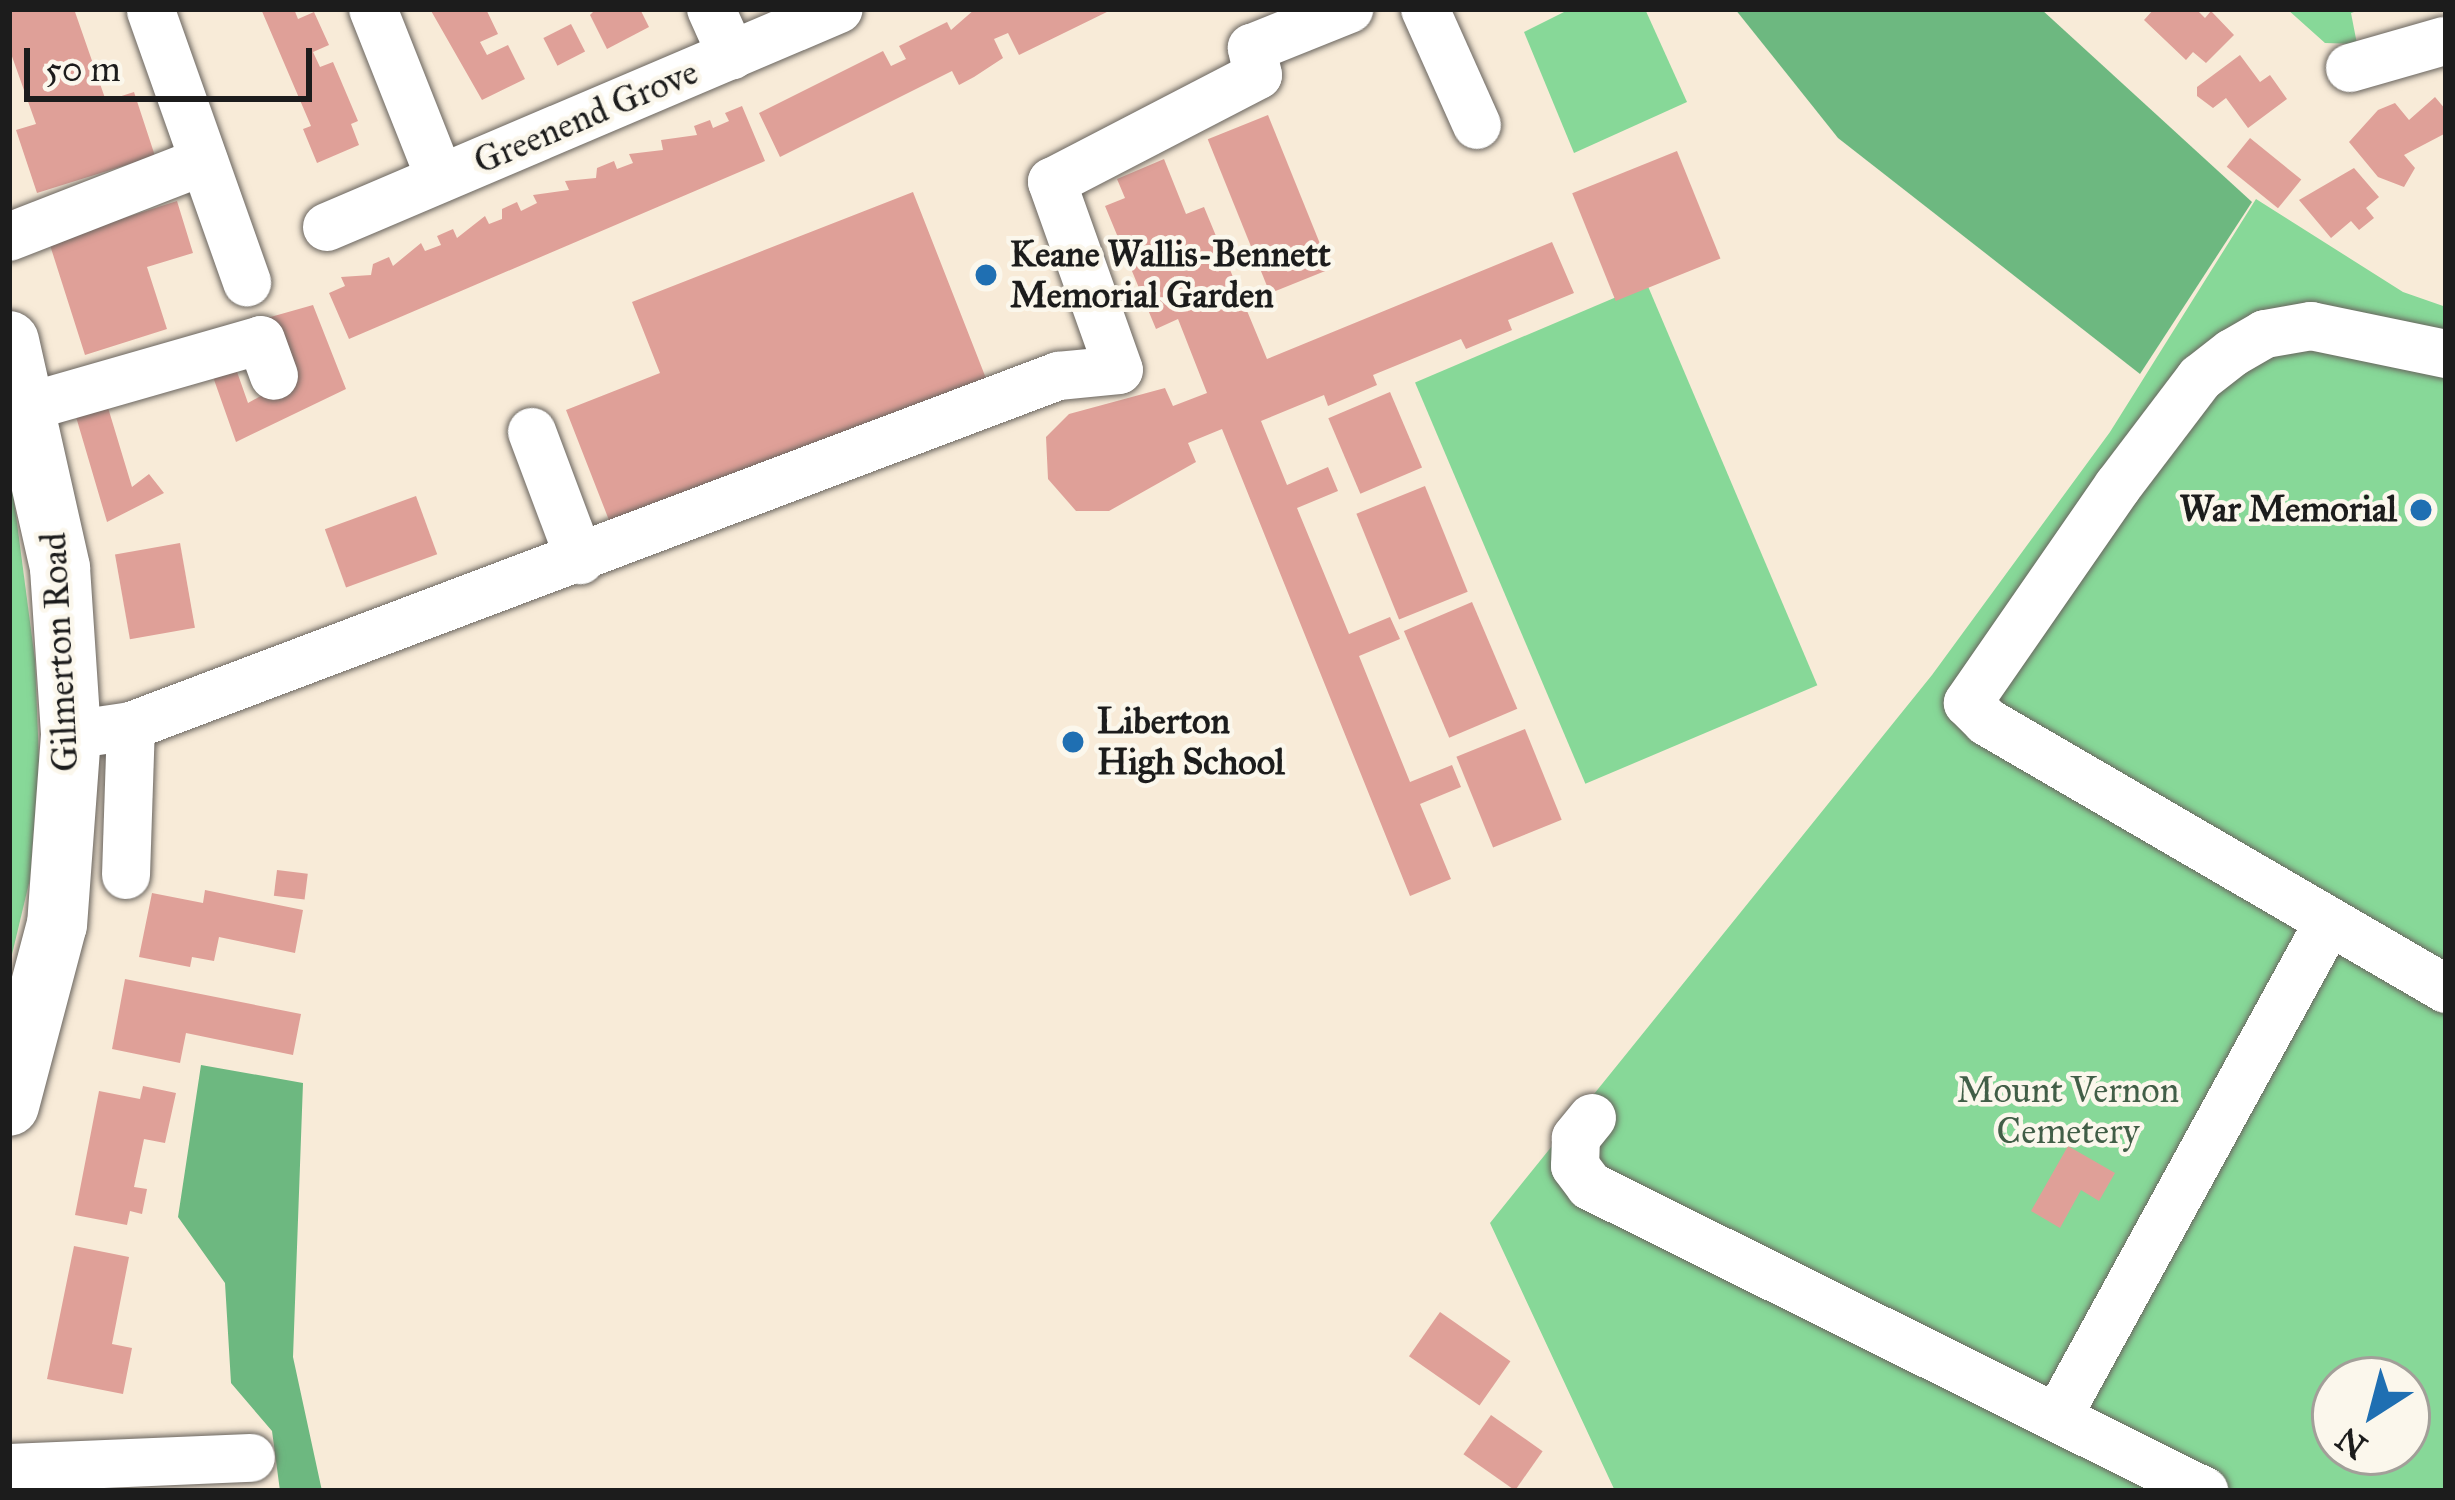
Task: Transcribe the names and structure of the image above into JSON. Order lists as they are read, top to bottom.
{
  "streets": {
    "main road": ["Gilmerton Road"],
    "street": ["Greenend Grove"]
  },
  "parks": ["Mount Vernon Cemetery"],
  "places": ["Keane Wallis-Bennett Memorial Garden", "War Memorial", "Liberton High School"],
  "scale_bar": "50 m",
  "north": "bottom left"
}
